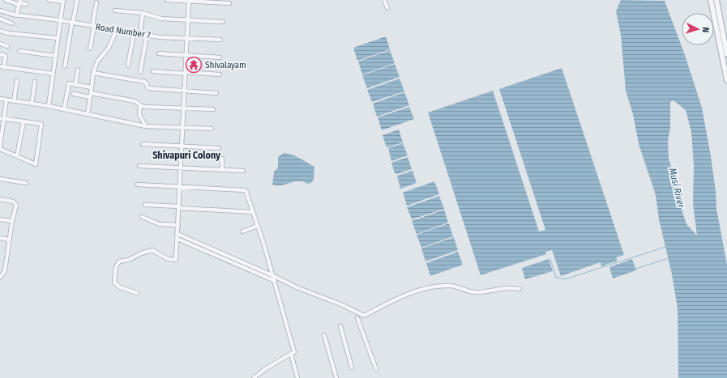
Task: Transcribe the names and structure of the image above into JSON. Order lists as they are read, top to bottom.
{
  "streets": {
    "street": ["Road Number 7"]
  },
  "districts": ["Shivapuri Colony"],
  "water": ["Musi River"],
  "places": {
    "temple": ["Shivalayam"]
  },
  "north": "right"
}
